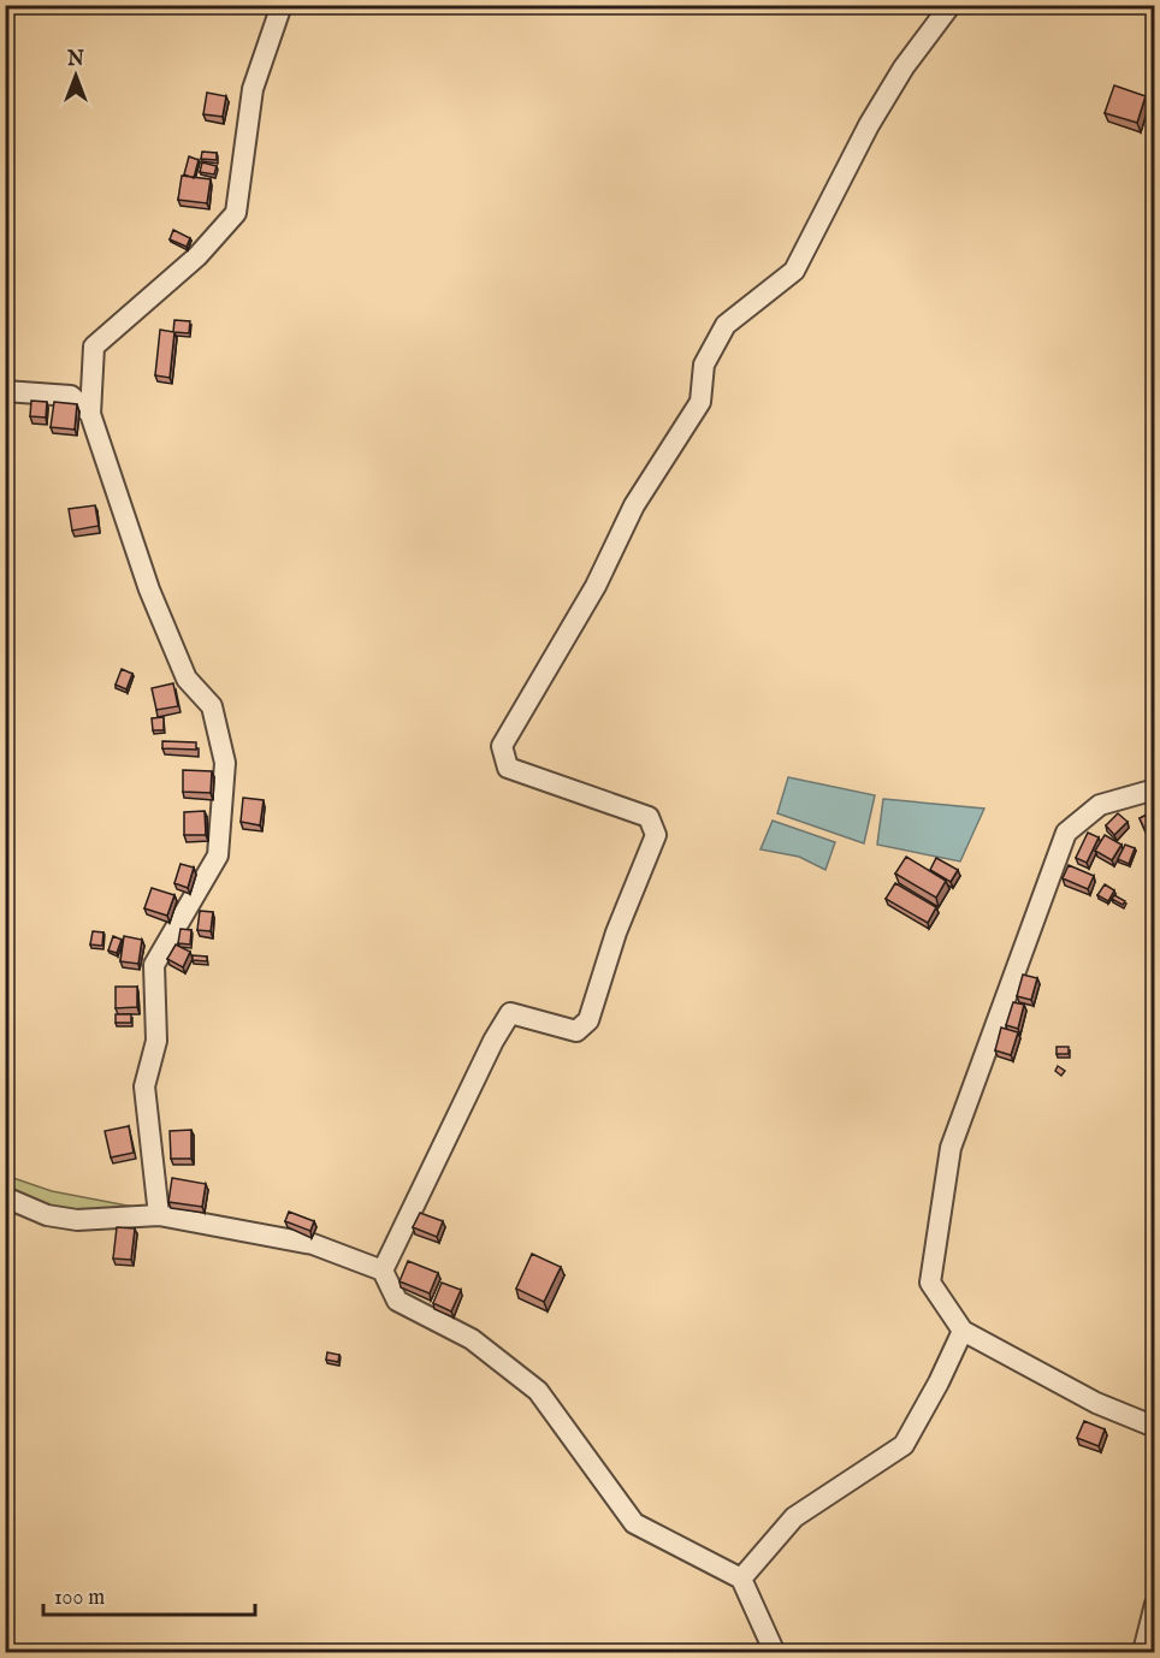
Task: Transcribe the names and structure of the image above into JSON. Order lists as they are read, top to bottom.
{
  "scale_bar": "100 m",
  "north": "top"
}
